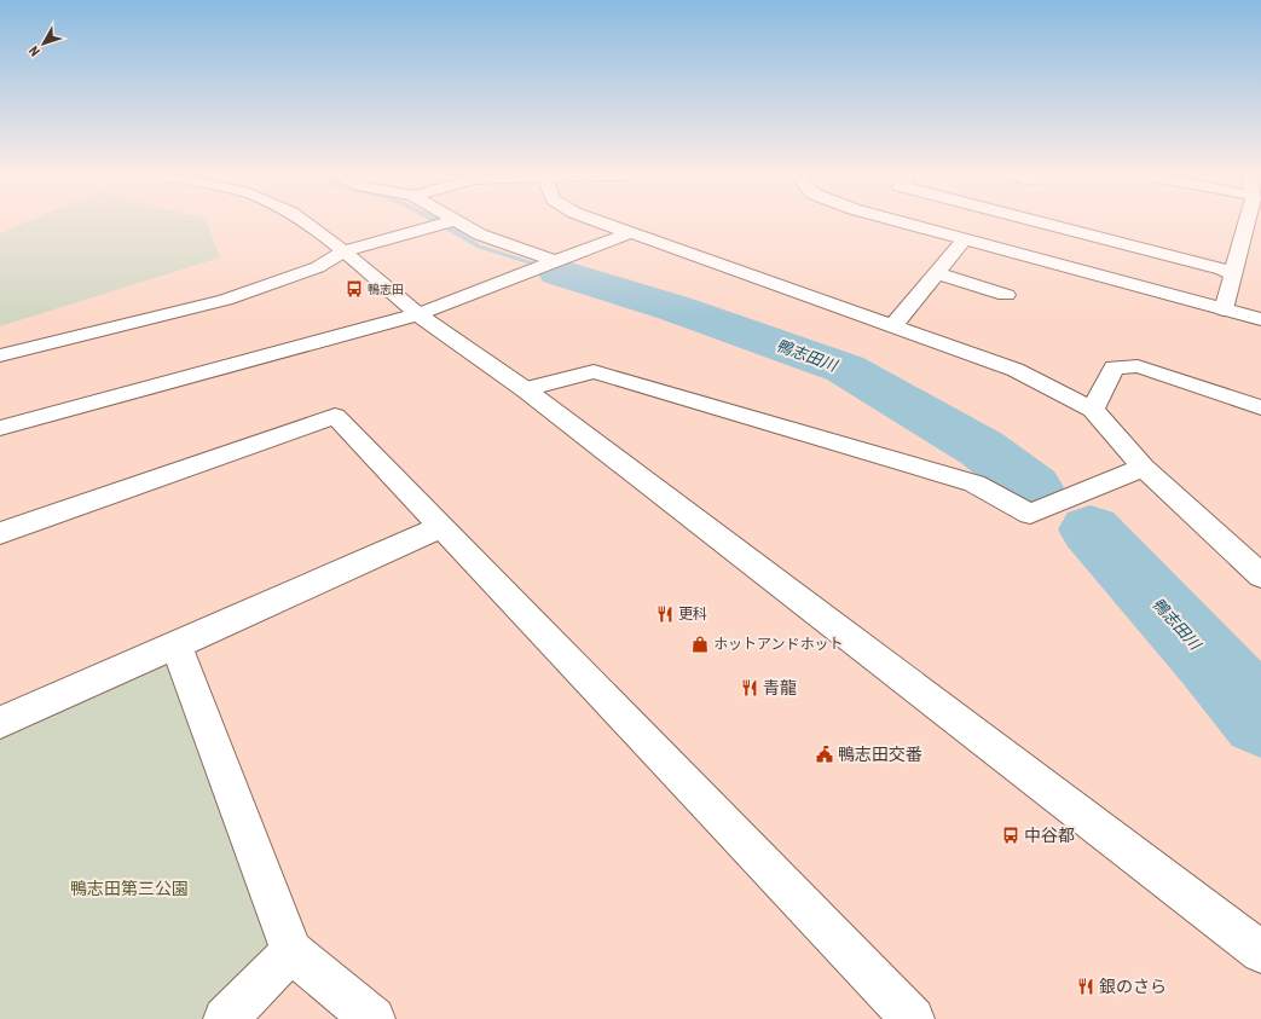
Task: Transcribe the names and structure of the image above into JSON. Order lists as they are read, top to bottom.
{
  "water": ["鴨志田川"],
  "parks": ["鴨志田第三公園"],
  "places": {
    "bus stop": ["鴨志田", "中谷都"],
    "restaurant": ["更科", "青龍", "銀のさら"],
    "shop": ["ホットアンドホット"],
    "public building": ["鴨志田交番"]
  },
  "north": "bottom left"
}
